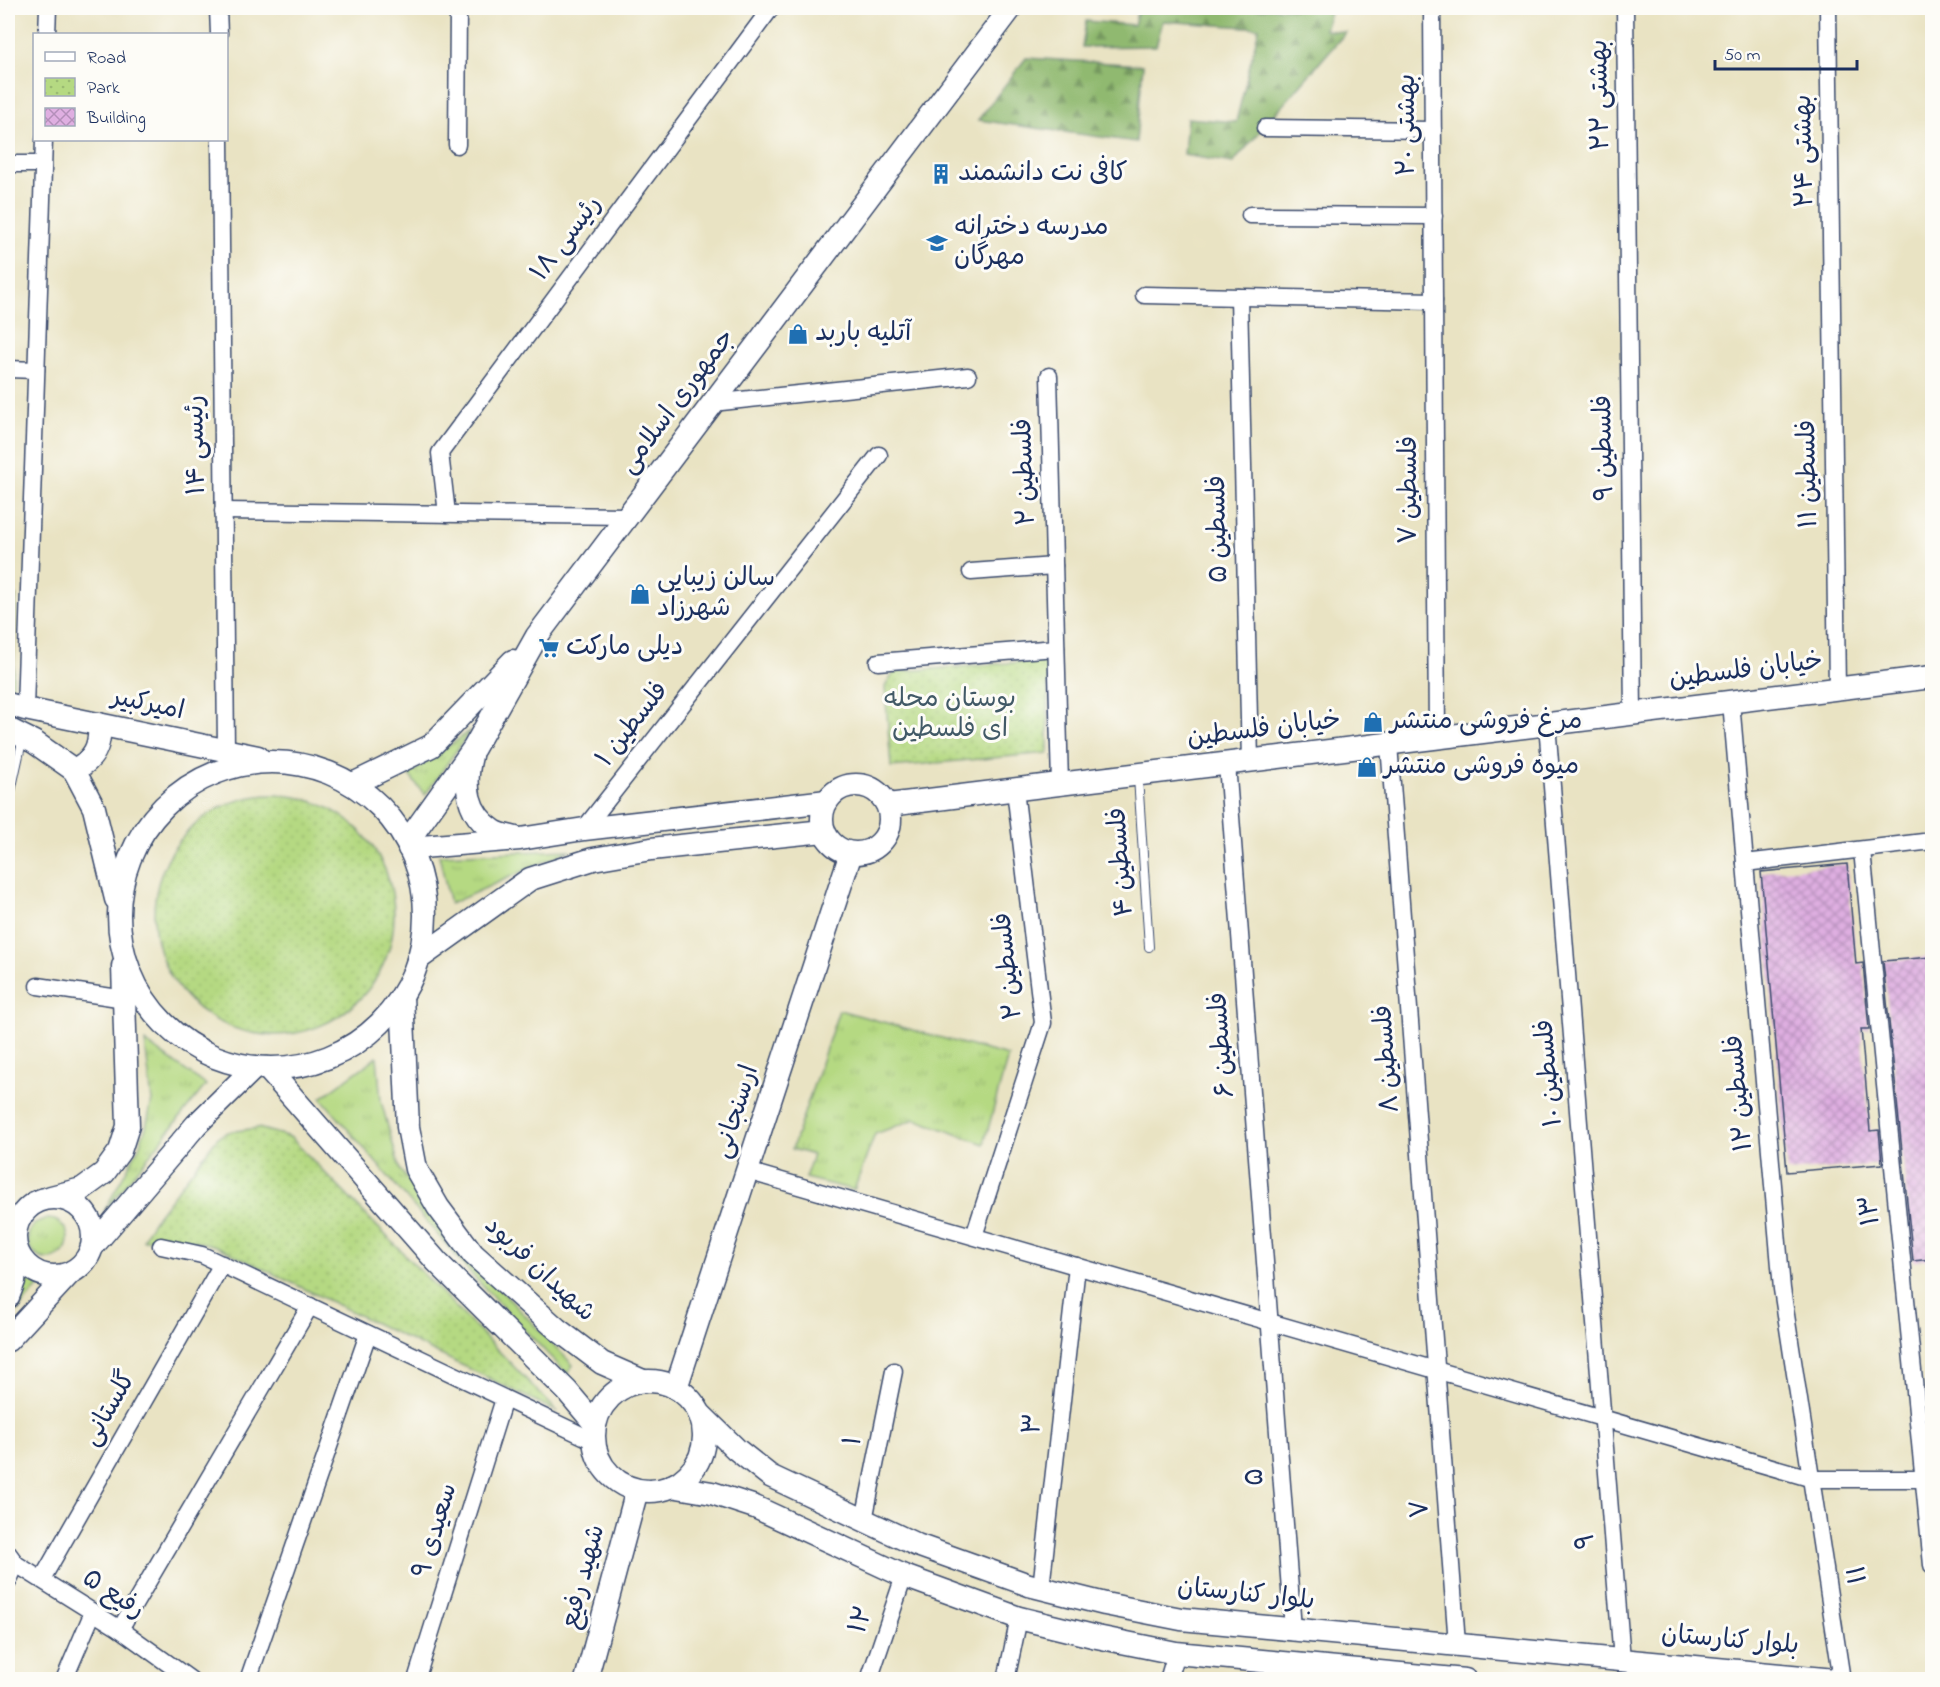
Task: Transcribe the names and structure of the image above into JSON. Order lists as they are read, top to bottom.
{
  "streets": {
    "main road": [
      "جمهوری اسلامی",
      "خیابان فلسطین",
      "امیرکبیر",
      "ارسنجانی",
      "شهيدان فربود",
      "شهید رفیع",
      "بلوار کنارستان"
    ],
    "street": [
      "بهشتی ۲۲",
      "بهشتی ۲۰",
      "بهشتی ۲۴",
      "رئیسی ۱۸",
      "رئیسی ۱۴",
      "فلسطین ۹",
      "فلسطین ۲",
      "فلسطین ۱۱",
      "فلسطین ۷",
      "فلسطین ۵",
      "فلسطین ۱",
      "فلسطین ۶",
      "فلسطین ۸",
      "فلسطین ۱۰",
      "فلسطین ۱۲",
      "۱۳",
      "گلستانی",
      "۳",
      "۱",
      "۵",
      "۷",
      "سعیدی ۹",
      "۹",
      "۱۱",
      "رفیع ۵",
      "۱۲"
    ],
    "lane": ["فلسطین ۴"]
  },
  "crossings": [
    ["بهشتی ۲۲", "فلسطین ۹"],
    ["بهشتی ۲۰", "فلسطین ۷"],
    ["بهشتی ۲۴", "فلسطین ۱۱"],
    ["رئیسی ۱۴", "امیرکبیر"],
    ["فلسطین ۹", "خیابان فلسطین"],
    ["فلسطین ۲", "خیابان فلسطین"],
    ["فلسطین ۱۱", "خیابان فلسطین"],
    ["فلسطین ۷", "خیابان فلسطین"],
    ["فلسطین ۵", "خیابان فلسطین"],
    ["خیابان فلسطین", "فلسطین ۴"],
    ["خیابان فلسطین", "فلسطین ۶"],
    ["خیابان فلسطین", "فلسطین ۸"],
    ["خیابان فلسطین", "فلسطین ۱۰"],
    ["خیابان فلسطین", "فلسطین ۱۲"],
    ["خیابان فلسطین", "ارسنجانی"],
    ["فلسطین ۶", "۵"],
    ["فلسطین ۸", "۷"],
    ["فلسطین ۱۰", "۹"],
    ["فلسطین ۱۲", "۱۱"],
    ["ارسنجانی", "شهيدان فربود"],
    ["ارسنجانی", "شهید رفیع"],
    ["ارسنجانی", "بلوار کنارستان"],
    ["شهيدان فربود", "شهید رفیع"],
    ["شهيدان فربود", "بلوار کنارستان"],
    ["گلستانی", "رفیع ۵"],
    ["۳", "بلوار کنارستان"],
    ["۱", "بلوار کنارستان"],
    ["۵", "بلوار کنارستان"],
    ["۷", "بلوار کنارستان"],
    ["۹", "بلوار کنارستان"],
    ["شهید رفیع", "بلوار کنارستان"]
  ],
  "parks": ["بوستان محله ای فلسطین"],
  "places": {
    "building": ["کافی نت دانشمند"],
    "school or university": ["مدرسه دخترانه مهرگان"],
    "shop": [
      "آتلیه باربد",
      "سالن زیبایی شهرزاد",
      "مرغ فروشی منتشر",
      "میوه فروشی منتشر"
    ],
    "supermarket": ["دیلی مارکت"]
  },
  "legend": ["Road", "Park", "Building"],
  "scale_bar": "50 m"
}
